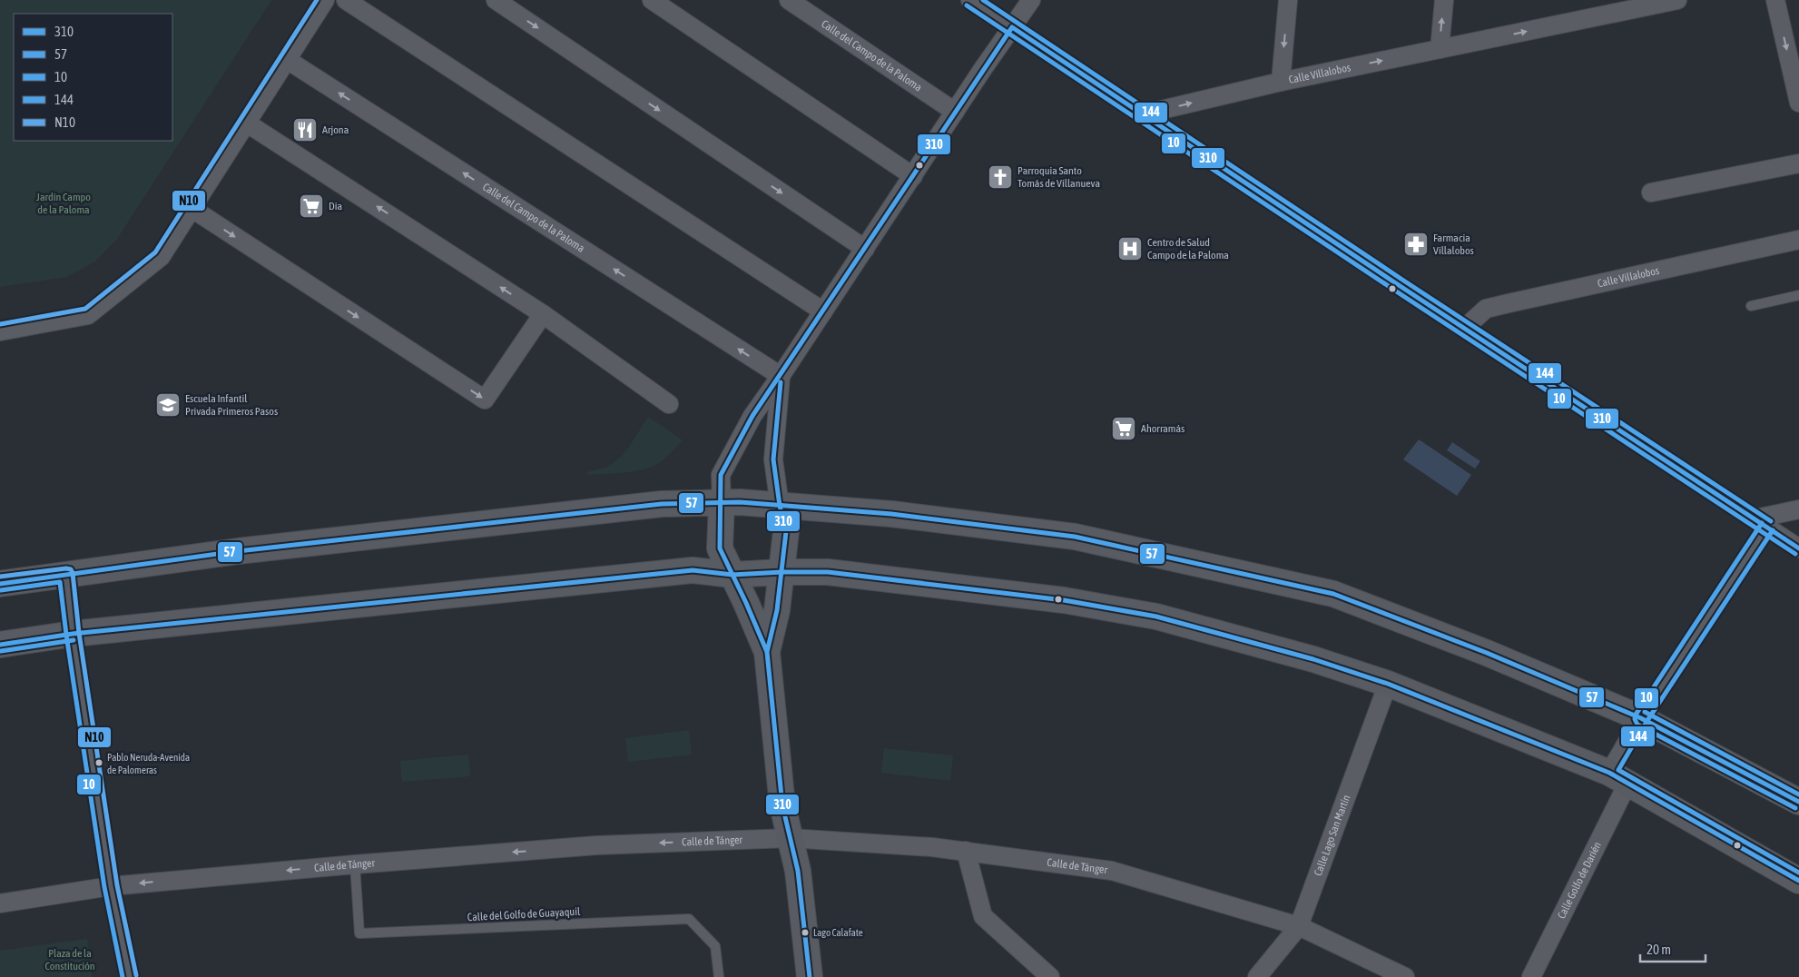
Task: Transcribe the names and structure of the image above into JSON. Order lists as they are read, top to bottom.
{
  "streets": {
    "street": [
      "Calle del Campo de la Paloma",
      "Calle Villalobos",
      "Calle Lago San Martín",
      "Calle de Tánger",
      "Calle Golfo de Darién"
    ],
    "lane": ["Calle del Golfo de Guayaquil"]
  },
  "crossings": [
    ["Calle Lago San Martín", "Calle de Tánger"],
    ["Calle de Tánger", "Calle del Golfo de Guayaquil"]
  ],
  "one_way": ["Calle Villalobos", "Calle de Tánger"],
  "parks": ["Jardín Campo de la Paloma", "Plaza de la Constitución"],
  "places": {
    "restaurant": ["Arjona"],
    "church": ["Parroquia Santo Tomás de Villanueva"],
    "supermarket": ["Dia", "Ahorramás"],
    "pharmacy": ["Farmacia Villalobos"],
    "hospital": ["Centro de Salud Campo de la Paloma"],
    "school or university": ["Escuela Infantil Privada Primeros Pasos"],
    "other": ["Pablo Neruda-Avenida de Palomeras", "Lago Calafate"]
  },
  "lines": [
    "transit line 144",
    "transit line N10",
    "transit line 10",
    "transit line 310",
    "transit line 57"
  ],
  "legend": [
    "310",
    "57",
    "10",
    "144",
    "N10"
  ],
  "scale_bar": "20 m"
}
